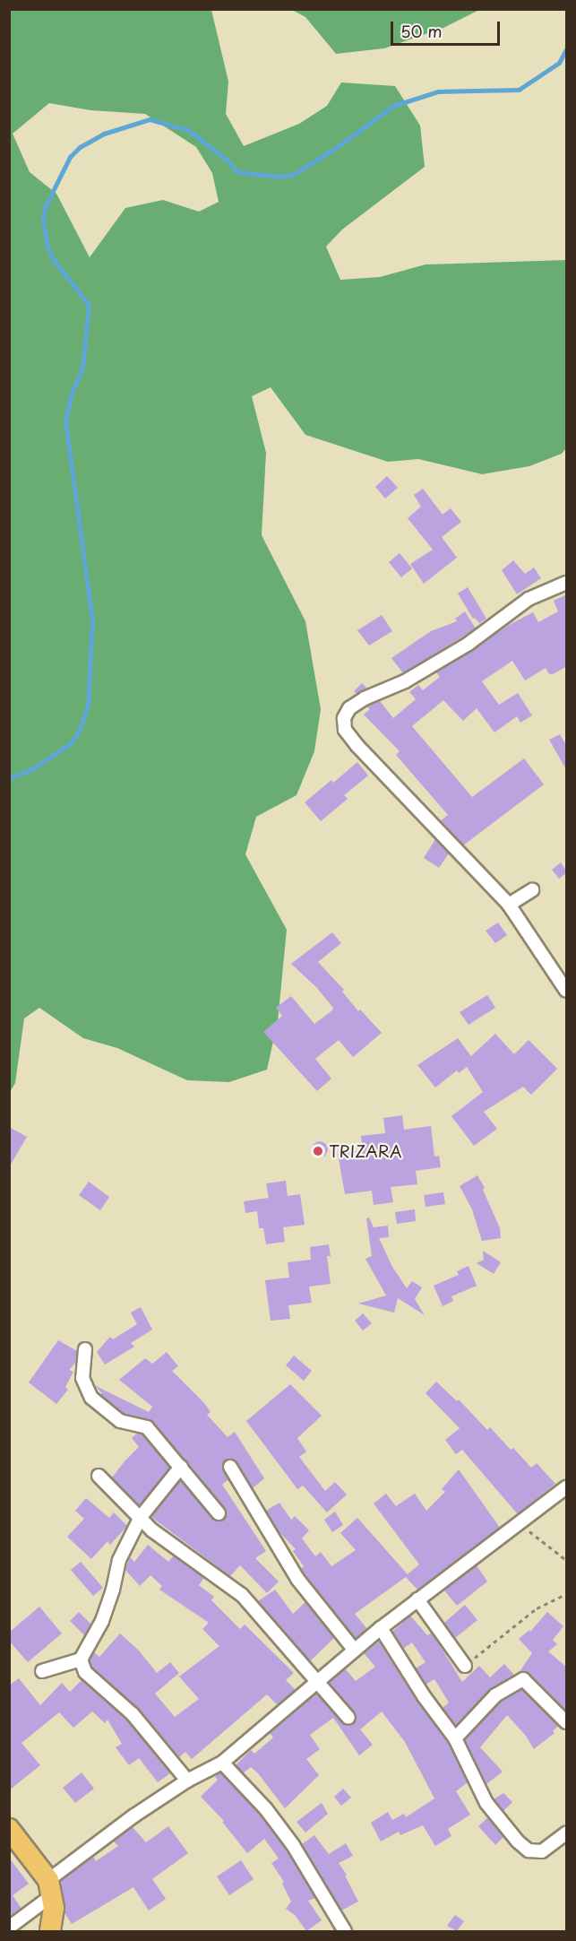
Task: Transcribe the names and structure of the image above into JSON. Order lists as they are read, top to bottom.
{
  "places": ["TRIZARA"],
  "scale_bar": "50 m"
}
